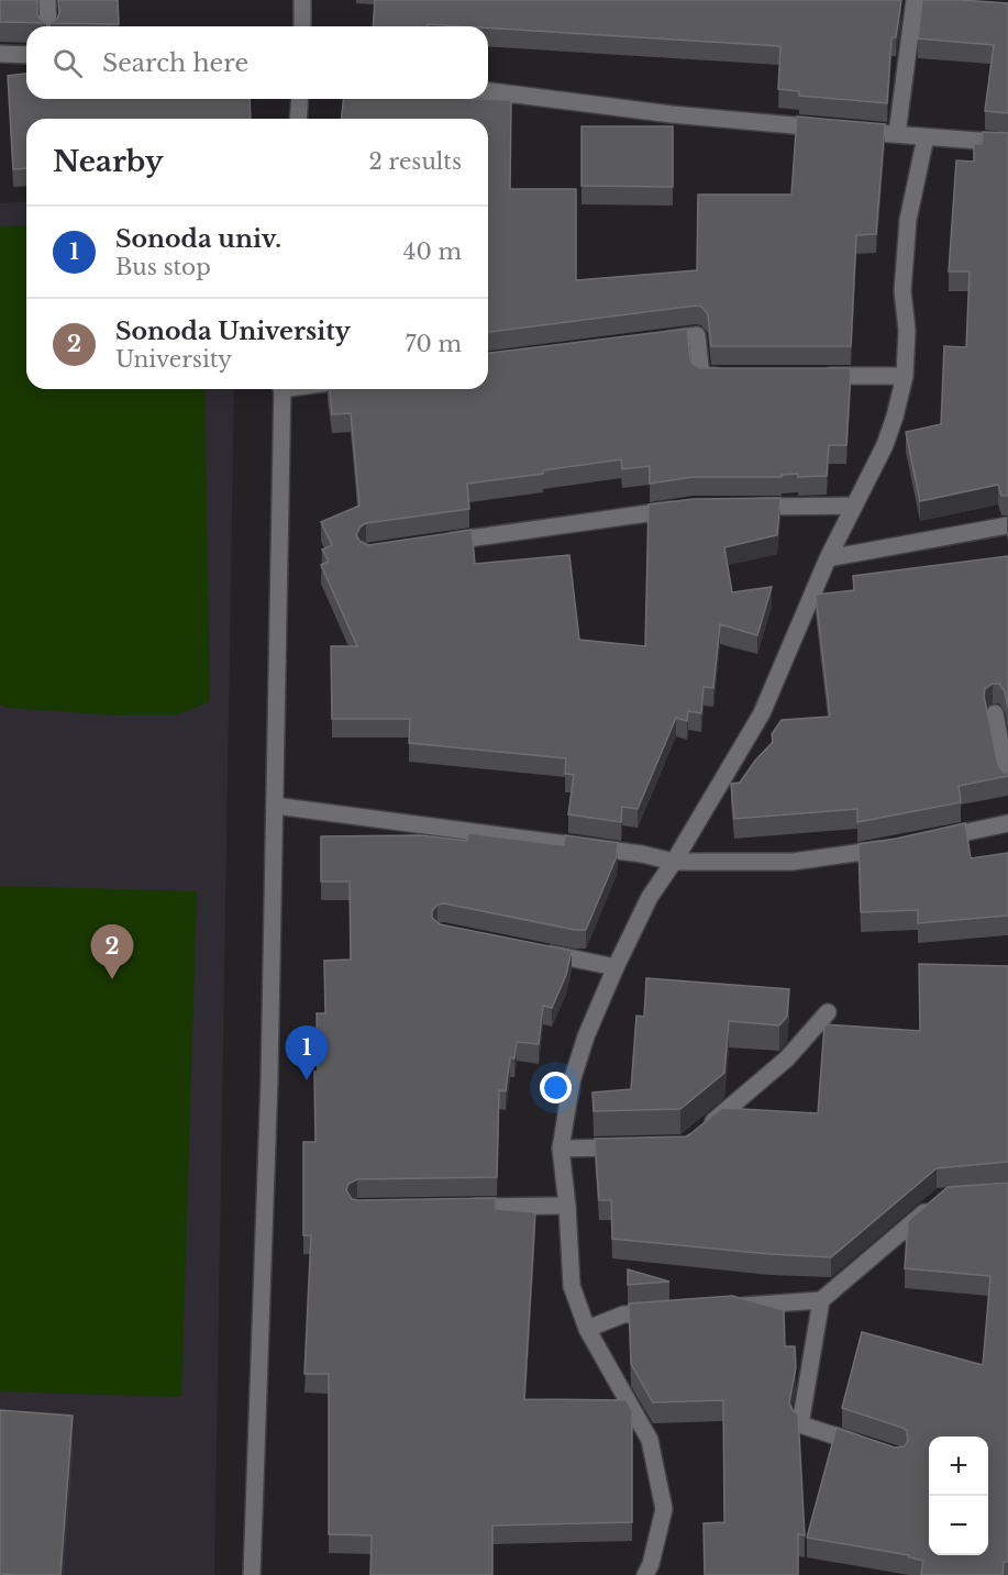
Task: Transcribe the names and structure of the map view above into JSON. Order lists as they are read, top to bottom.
{
  "page": {
    "search": "Search here",
    "heading": ["Nearby", "2 results"],
    "list": [
      {
        "mark": "1",
        "name": "Sonoda univ.",
        "note": "Bus stop",
        "value": "40 m"
      },
      {
        "mark": "2",
        "name": "Sonoda University",
        "note": "University",
        "value": "70 m"
      }
    ],
    "pins": ["2", "1"],
    "map_buttons": ["+", "−"]
  }
}
